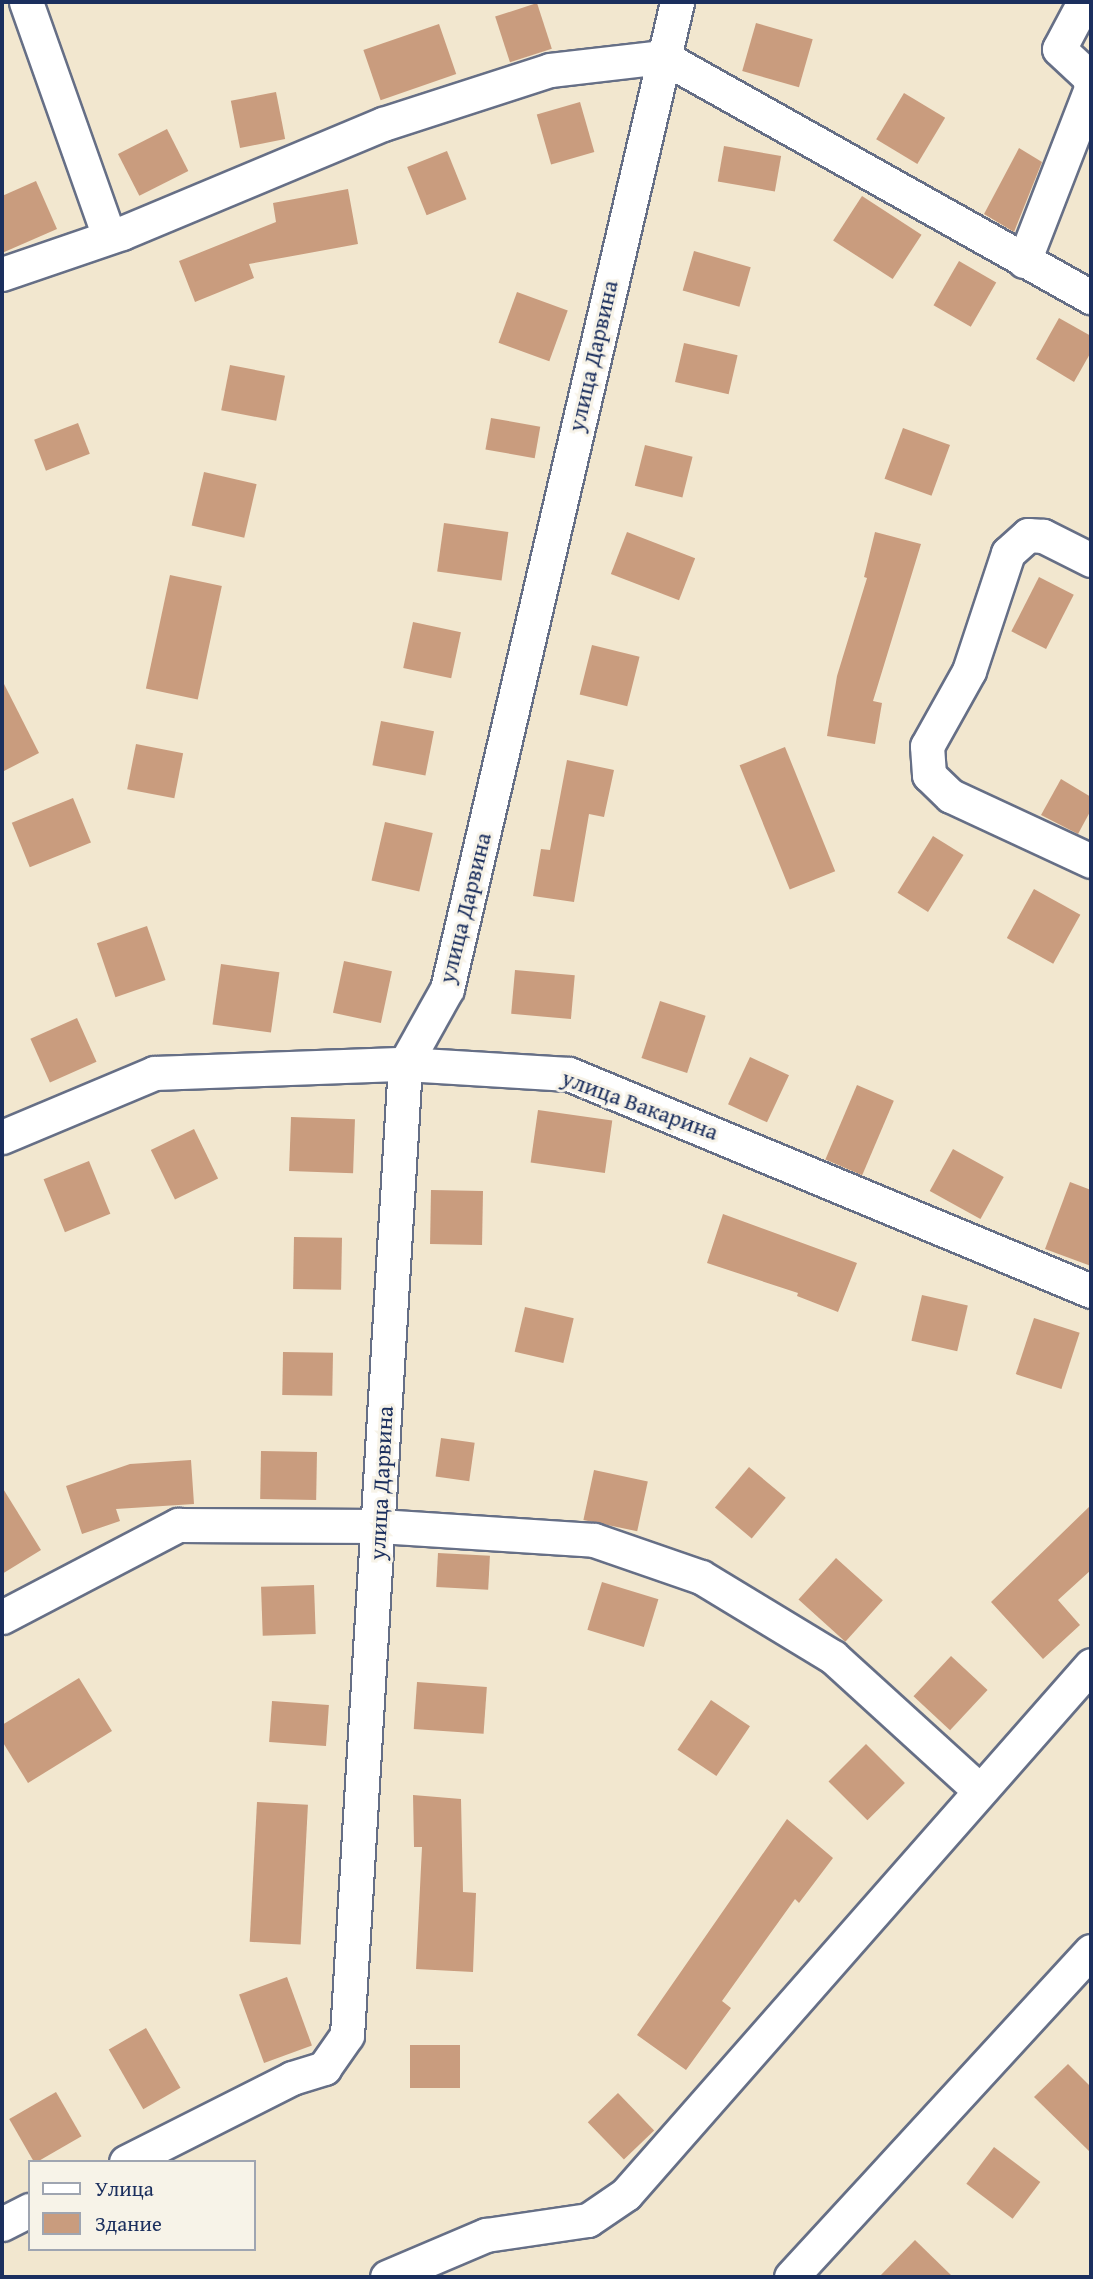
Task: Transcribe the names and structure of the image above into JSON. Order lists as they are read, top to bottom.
{
  "streets": {
    "street": ["улица Дарвина", "улица Вакарина"]
  },
  "crossings": [
    ["улица Дарвина", "улица Вакарина"]
  ],
  "legend": ["Улица", "Здание"]
}
